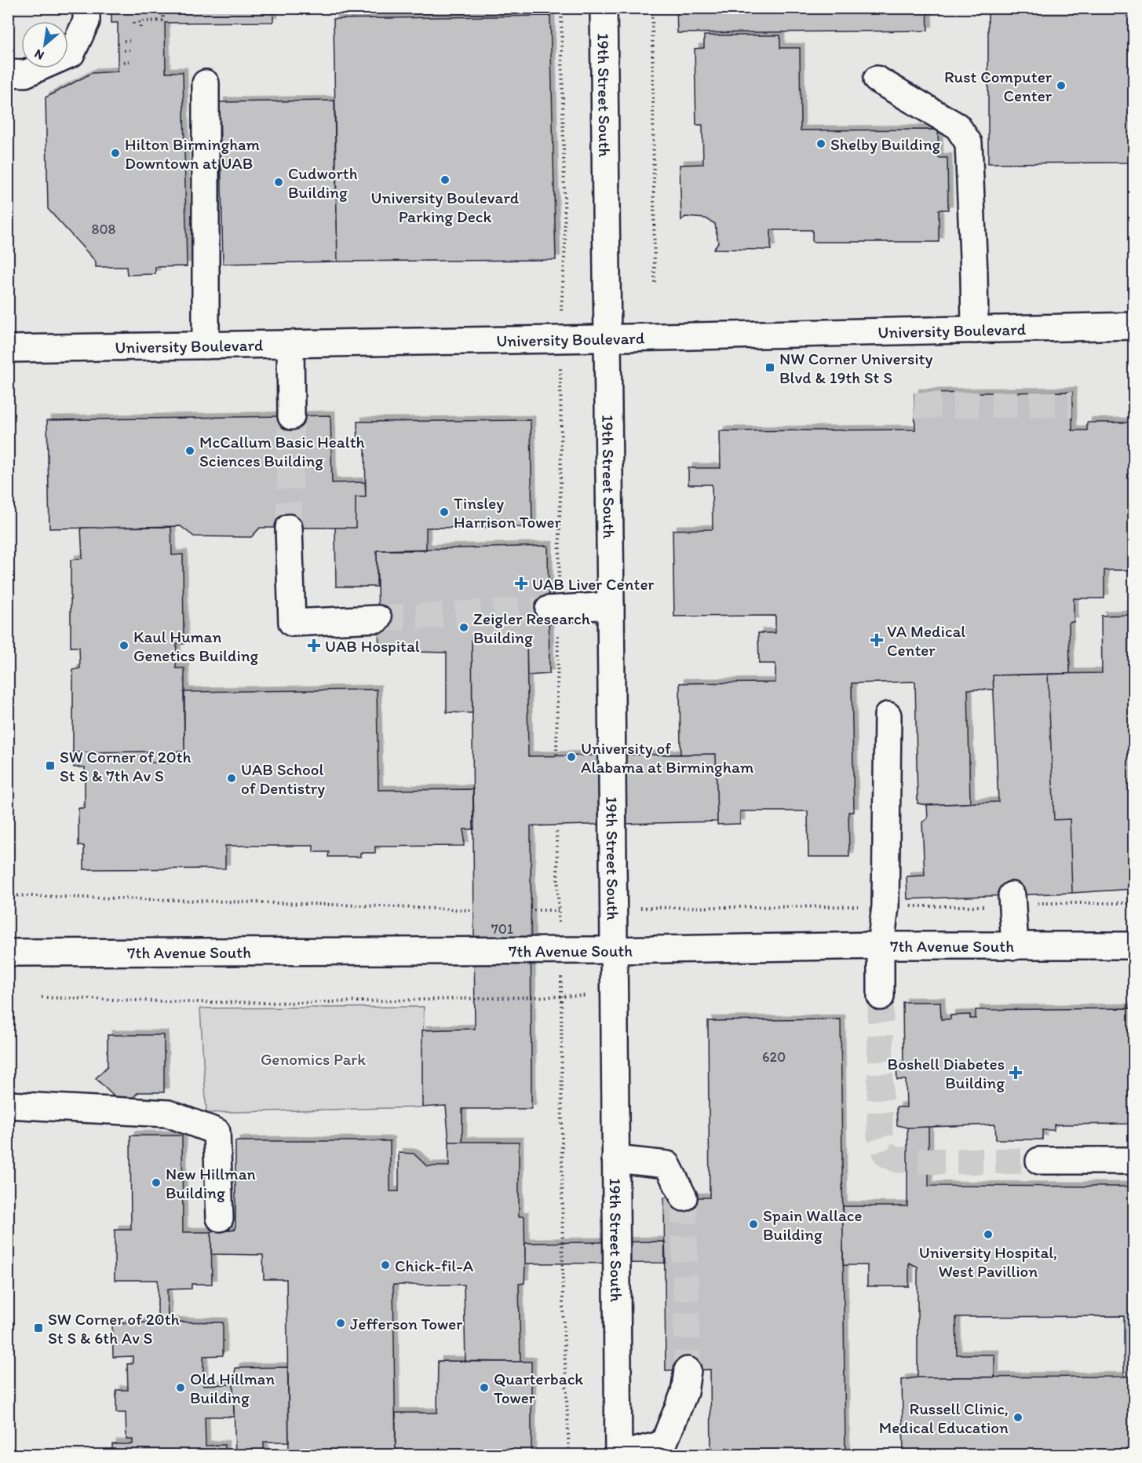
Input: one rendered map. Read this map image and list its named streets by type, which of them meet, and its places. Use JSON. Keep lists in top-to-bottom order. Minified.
{"streets":{"street":["19th Street South","University Boulevard","7th Avenue South"]},"crossings":[["19th Street South","University Boulevard"],["19th Street South","7th Avenue South"]],"parks":["Genomics Park"],"places":{"other":["Rust Computer Center","Shelby Building","Hilton Birmingham Downtown at UAB","University Boulevard Parking Deck","Cudworth Building","McCallum Basic Health Sciences Building","Tinsley Harrison Tower","Zeigler Research Building","Kaul Human Genetics Building","University of Alabama at Birmingham","UAB School of Dentistry","New Hillman Building","Spain Wallace Building","University Hospital, West Pavillion","Chick-fil-A","Jefferson Tower","Old Hillman Building","Quarterback Tower","Russell Clinic, Medical Education"],"transit":["NW Corner University Blvd & 19th St S","SW Corner of 20th St S & 7th Av S","SW Corner of 20th St S & 6th Av S"],"health":["UAB Liver Center","VA Medical Center","UAB Hospital","Boshell Diabetes Building"]},"house_numbers":["808","701","620"],"north":"bottom left"}
